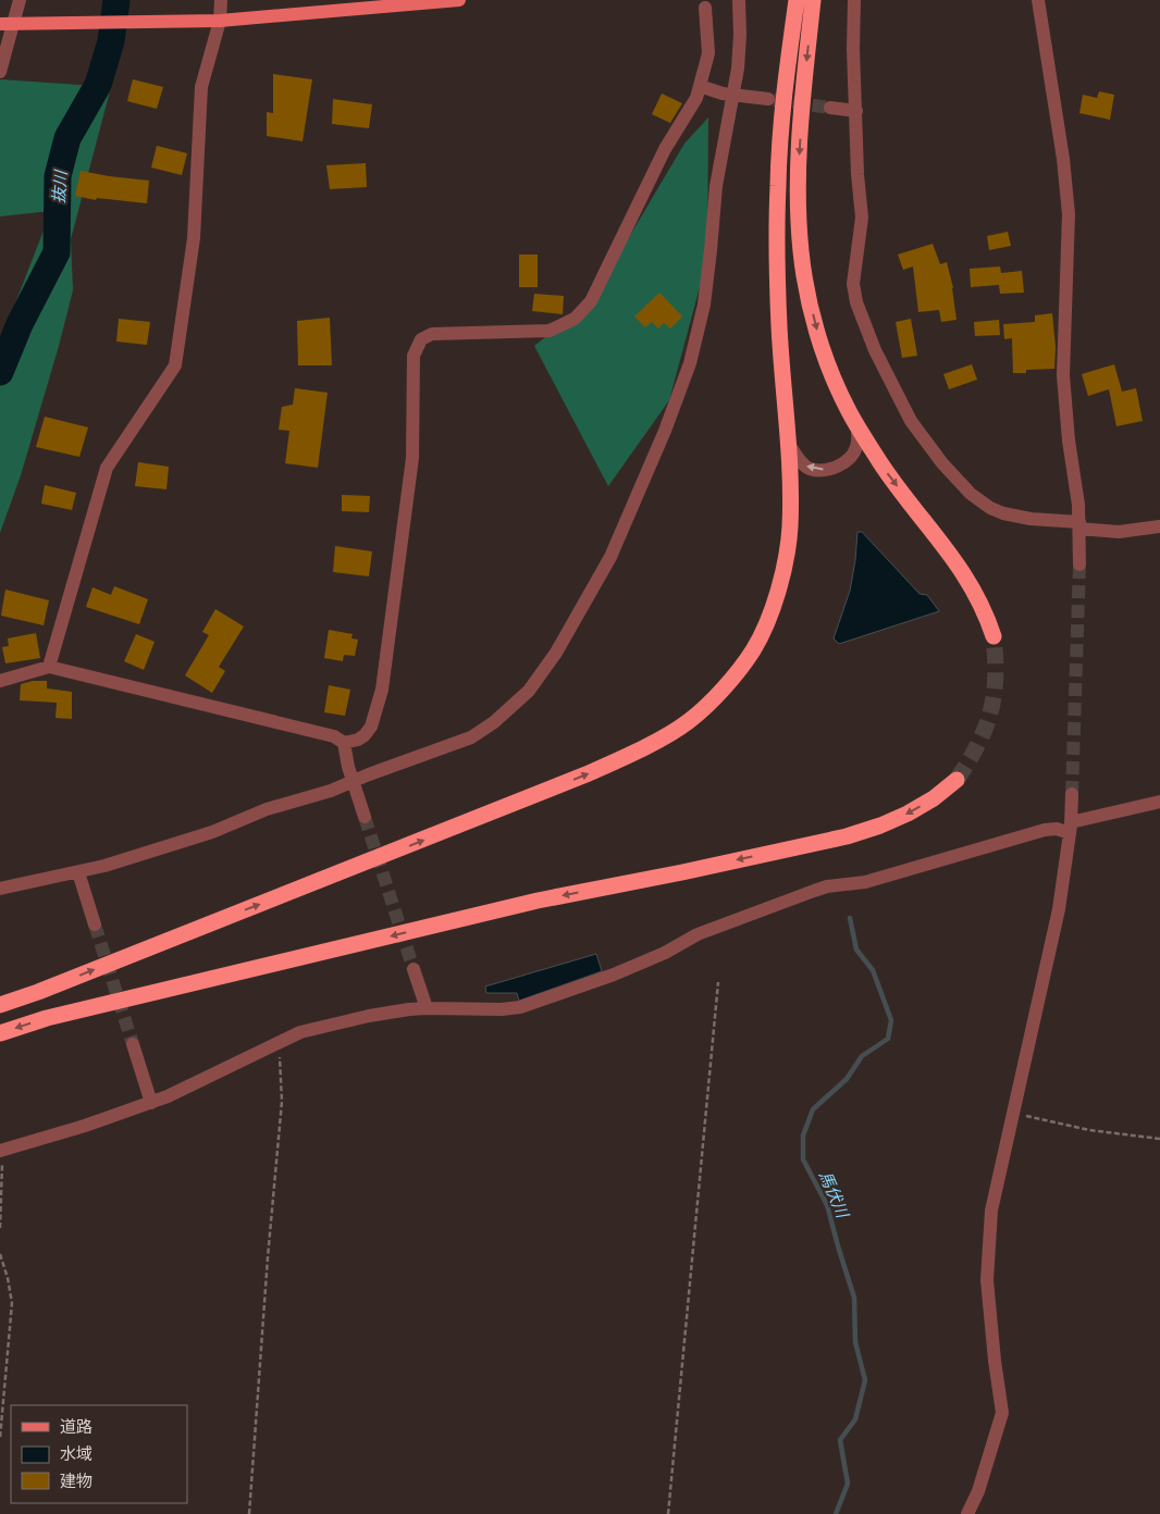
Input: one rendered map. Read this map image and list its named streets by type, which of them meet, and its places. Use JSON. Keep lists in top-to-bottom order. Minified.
{"water":["抜川","馬伏川"],"legend":["道路","水域","建物"]}
